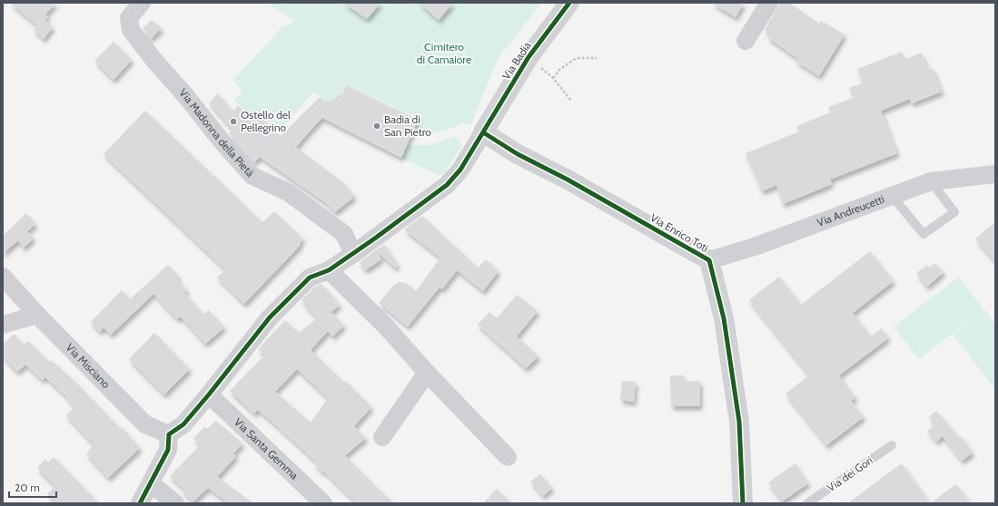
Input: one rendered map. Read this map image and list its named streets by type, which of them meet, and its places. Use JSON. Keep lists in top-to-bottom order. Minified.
{"streets":{"street":["Via Badia","Via Madonna della Pietà","Via Andreucetti","Via Enrico Toti","Via Misciano","Via Santa Gemma"],"lane":["Via dei Gori"]},"crossings":[["Via Badia","Via Enrico Toti"],["Via Andreucetti","Via Enrico Toti"]],"parks":["Cimitero di Camaiore"],"places":["Ostello del Pellegrino","Badia di San Pietro"],"scale_bar":"20 m"}
